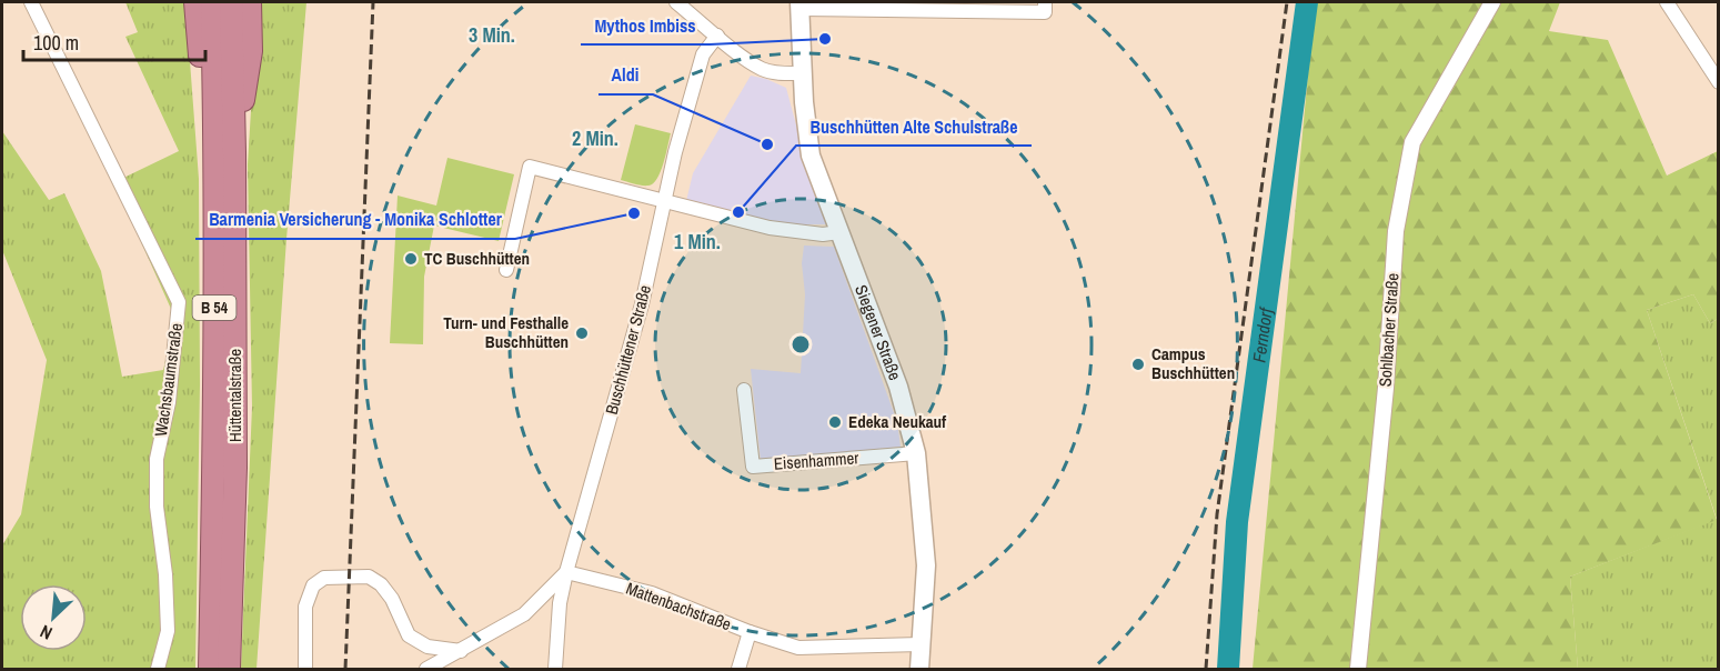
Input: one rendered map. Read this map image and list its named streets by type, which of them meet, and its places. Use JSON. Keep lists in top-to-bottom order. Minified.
{"streets":{"highway":["B 54","Hüttentalstraße"],"main road":["Siegener Straße"],"street":["Sohlbacher Straße","Buschhüttener Straße","Wachsbaumstraße","Eisenhammer","Mattenbachstraße"]},"crossings":[["Siegener Straße","Eisenhammer"],["Siegener Straße","Mattenbachstraße"],["Buschhüttener Straße","Mattenbachstraße"]],"water":["Ferndorf"],"places":["Mythos Imbiss","Aldi","Buschhütten Alte Schulstraße","Barmenia Versicherung - Monika Schlotter","TC Buschhütten","Turn- und Festhalle Buschhütten","Campus Buschhütten","Edeka Neukauf"],"scale_bar":"100 m","north":"bottom left","rings":["3 Min.","2 Min.","1 Min."]}
